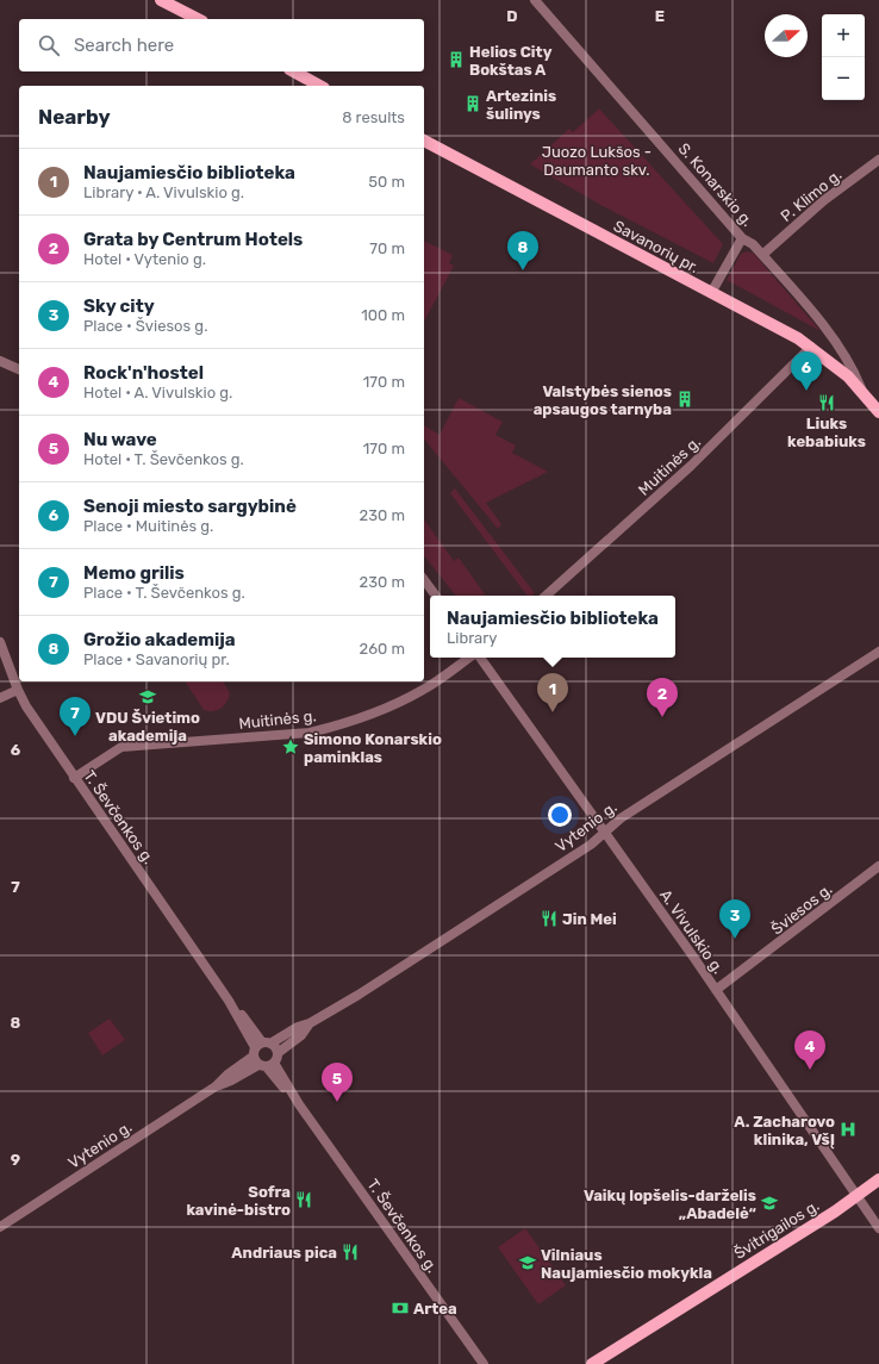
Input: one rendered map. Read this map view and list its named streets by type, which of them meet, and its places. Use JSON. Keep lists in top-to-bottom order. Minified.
{"streets":{"main road":["Savanorių pr.","Švitrigailos g."],"street":["S. Konarskio g.","P. Klimo g.","Muitinės g.","T. Ševčenkos g.","Vytenio g.","Šviesos g.","A. Vivulskio g."]},"crossings":[["S. Konarskio g.","P. Klimo g."],["S. Konarskio g.","Savanorių pr."],["Savanorių pr.","Muitinės g."],["Muitinės g.","T. Ševčenkos g."],["T. Ševčenkos g.","Vytenio g."],["Vytenio g.","A. Vivulskio g."],["Šviesos g.","A. Vivulskio g."],["A. Vivulskio g.","Švitrigailos g."]],"parks":["Juozo Lukšos - Daumanto skv."],"places":{"building":["Helios City Bokštas A","Artezinis šulinys","Valstybės sienos apsaugos tarnyba"],"restaurant":["Liuks kebabiuks","Jin Mei","Sofra kavinė-bistro","Andriaus pica"],"school or university":["VDU Švietimo akademija","Vaikų lopšelis-darželis „Abadelė“","Vilniaus Naujamiesčio mokykla"],"place":["Simono Konarskio paminklas"],"hospital":["A. Zacharovo klinika, VšĮ"],"bank":["Artea"]},"north":"right","page":{"map_buttons":["+","−"],"search":"Search here","heading":["Nearby","8 results"],"list":[{"mark":"1","name":"Naujamiesčio biblioteka","note":"Library · A. Vivulskio g.","value":"50 m"},{"mark":"2","name":"Grata by Centrum Hotels","note":"Hotel · Vytenio g.","value":"70 m"},{"mark":"3","name":"Sky city","note":"Place · Šviesos g.","value":"100 m"},{"mark":"4","name":"Rock'n'hostel","note":"Hotel · A. Vivulskio g.","value":"170 m"},{"mark":"5","name":"Nu wave","note":"Hotel · T. Ševčenkos g.","value":"170 m"},{"mark":"6","name":"Senoji miesto sargybinė","note":"Place · Muitinės g.","value":"230 m"},{"mark":"7","name":"Memo grilis","note":"Place · T. Ševčenkos g.","value":"230 m"},{"mark":"8","name":"Grožio akademija","note":"Place · Savanorių pr.","value":"260 m"}],"pins":["8","6","1","2","7","3","4","5"],"popup":["Naujamiesčio biblioteka","Library"]},"grid":{"columns":["D","E"],"rows":["6","7","8","9"]}}
